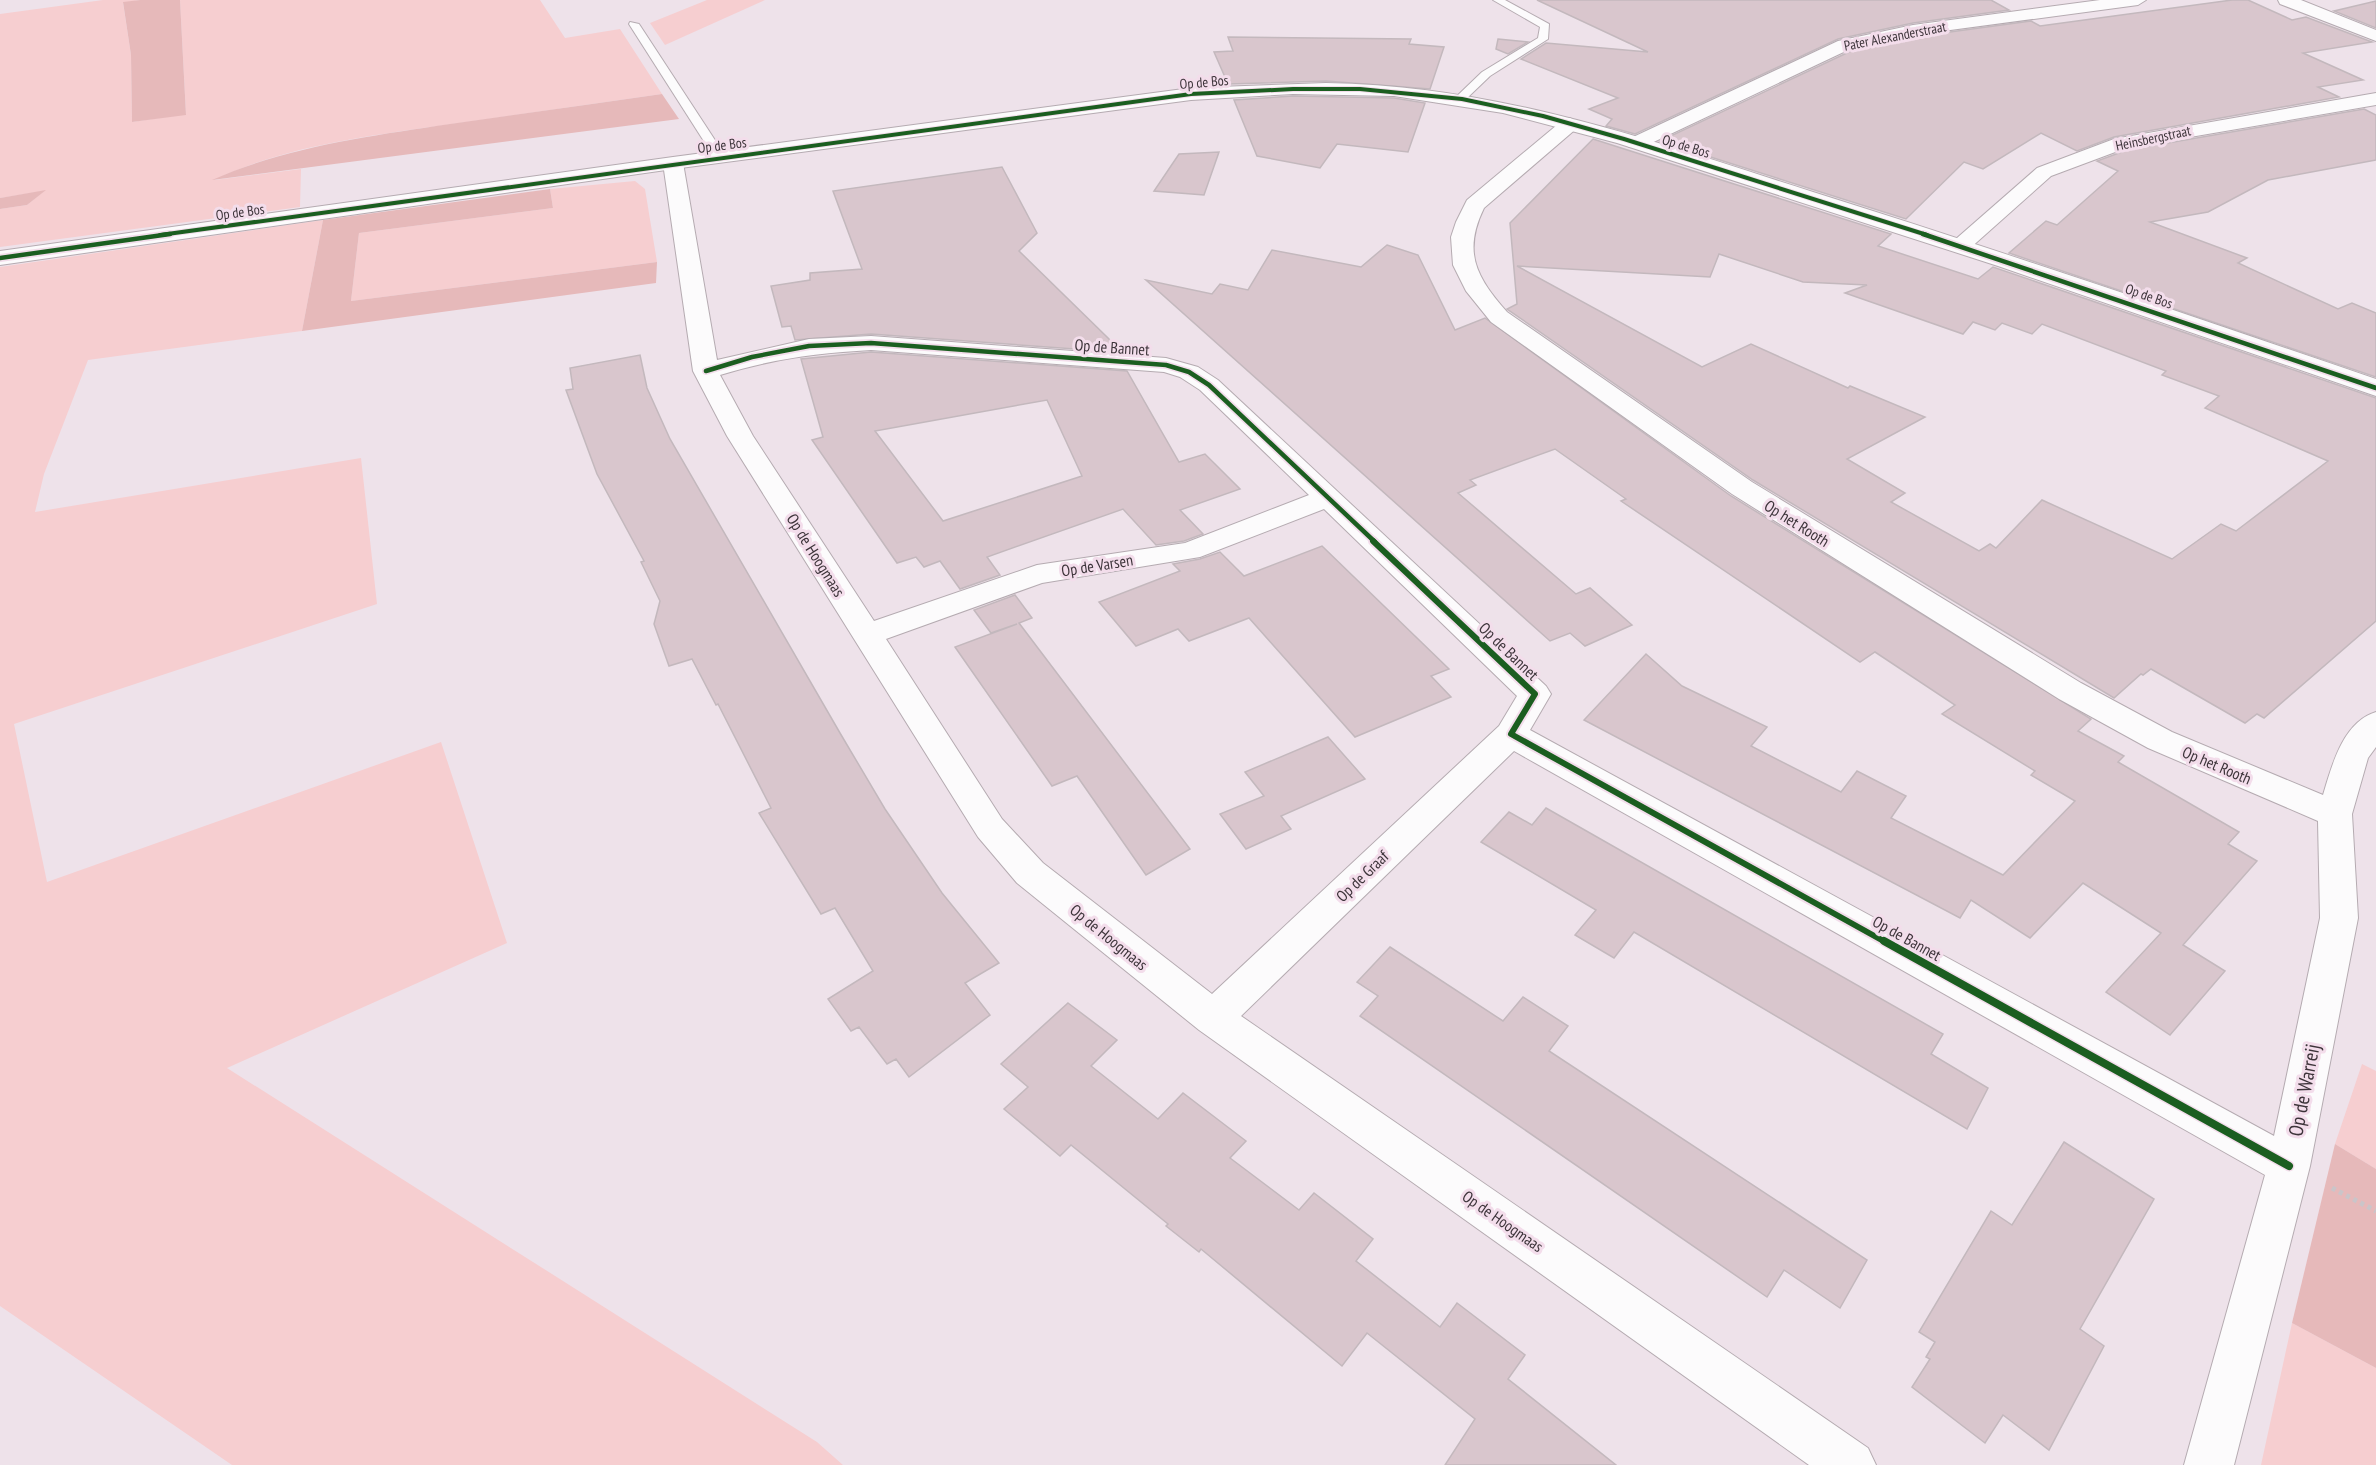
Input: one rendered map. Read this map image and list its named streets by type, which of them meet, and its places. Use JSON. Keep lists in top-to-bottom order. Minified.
{"streets":{"street":["Pater Alexanderstraat","Op de Bos","Heinsbergstraat","Op de Bannet","Op het Rooth","Op de Hoogmaas","Op de Varsen","Op de Graaf","Op de Warreij"]},"crossings":[["Pater Alexanderstraat","Op de Bos"],["Op de Bos","Heinsbergstraat"],["Op de Bos","Op het Rooth"],["Op de Bos","Op de Hoogmaas"],["Op de Bannet","Op de Hoogmaas"],["Op de Bannet","Op de Varsen"],["Op de Bannet","Op de Graaf"],["Op de Bannet","Op de Warreij"],["Op het Rooth","Op de Warreij"],["Op de Hoogmaas","Op de Varsen"],["Op de Hoogmaas","Op de Graaf"]]}
